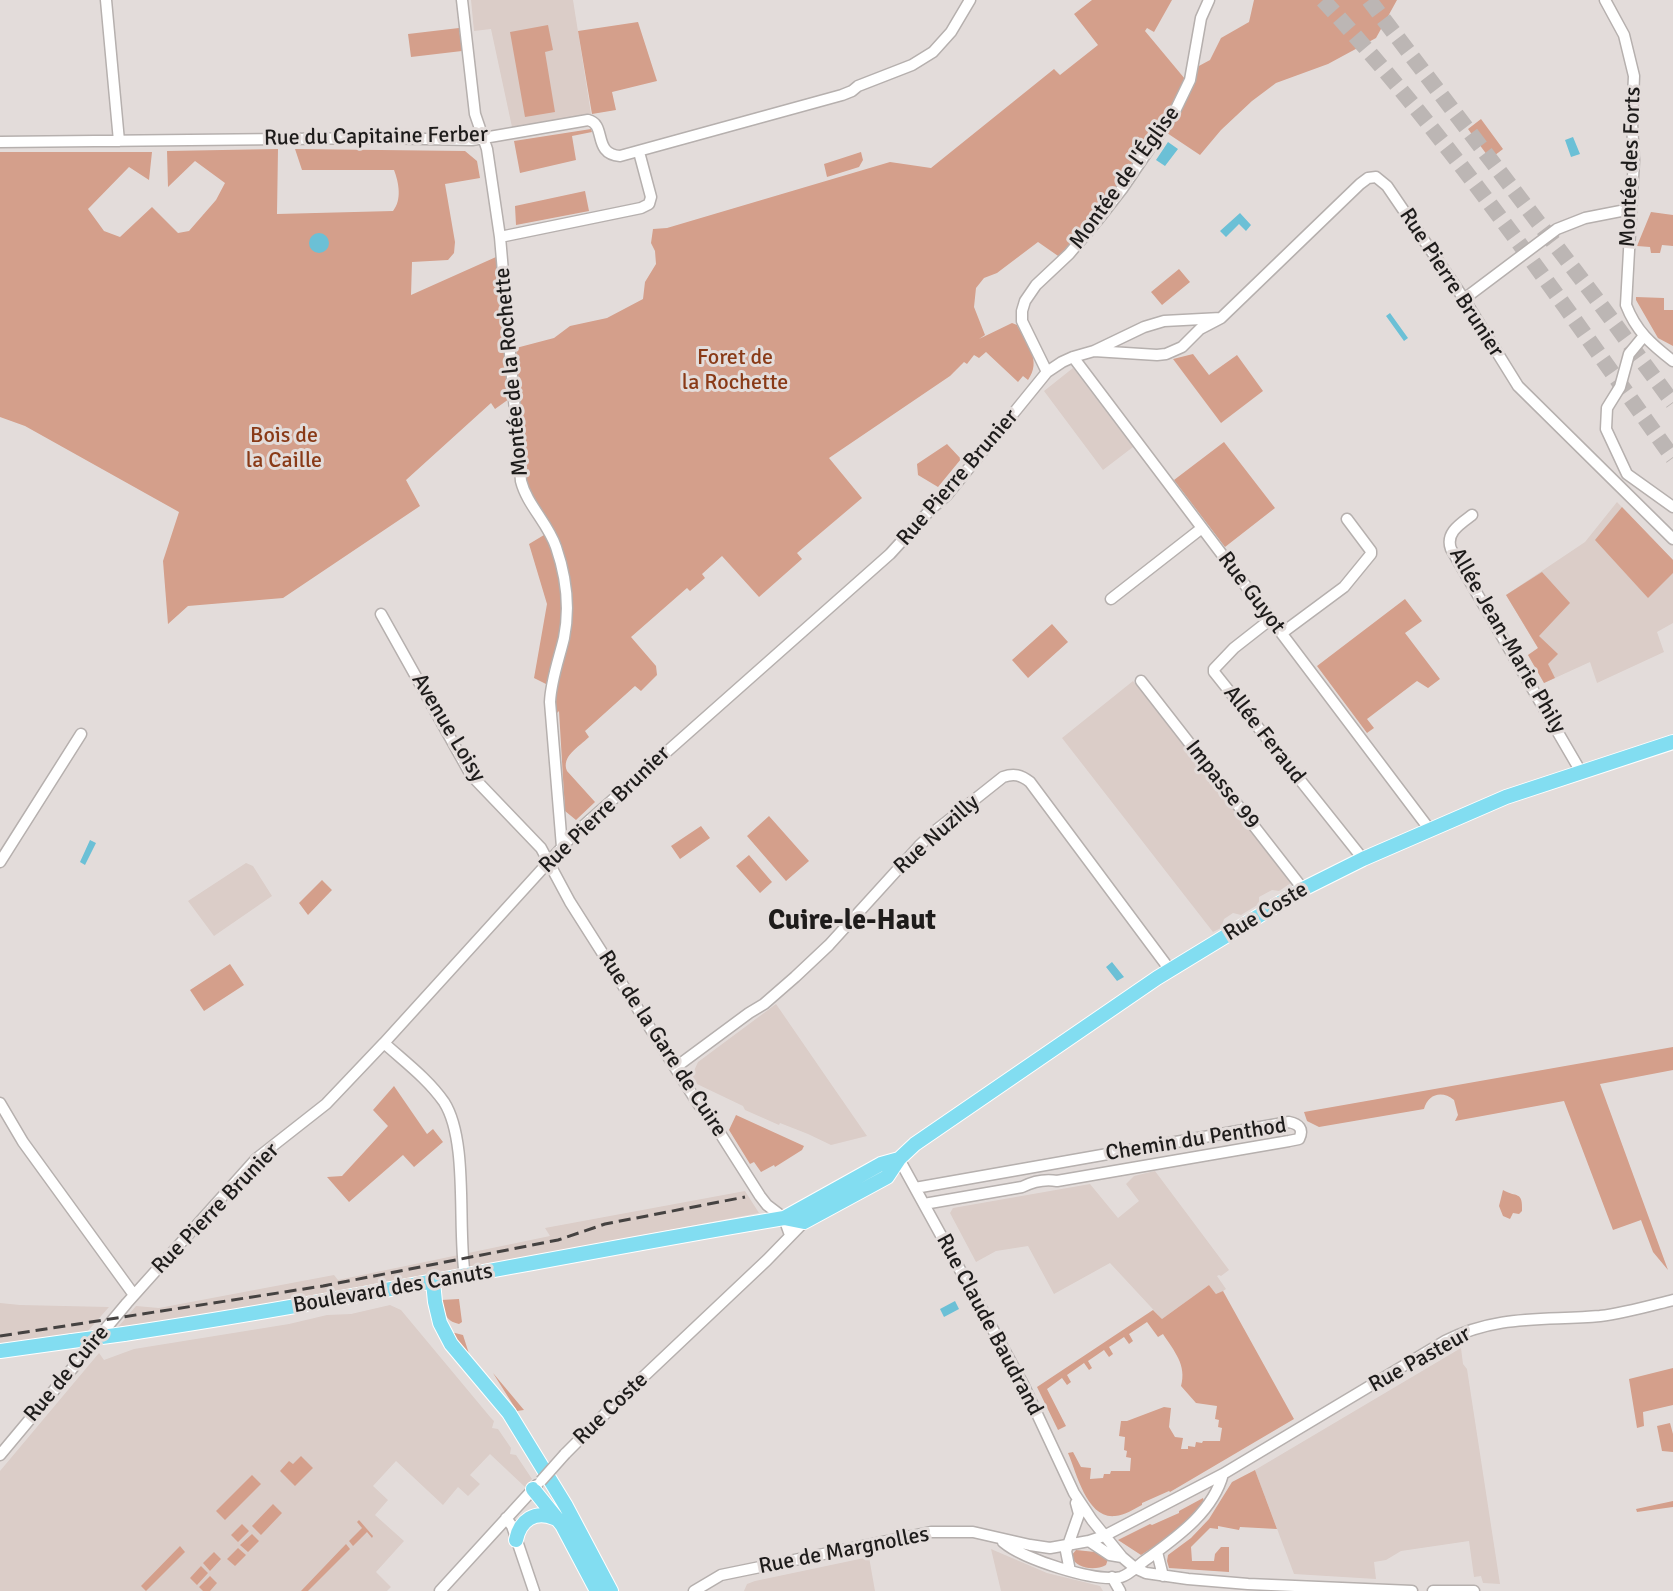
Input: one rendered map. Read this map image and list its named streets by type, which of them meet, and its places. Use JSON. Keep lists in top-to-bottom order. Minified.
{"streets":{"main road":["Rue Coste","Boulevard des Canuts"],"street":["Rue du Capitaine Ferber","Montée des Forts","Montée de l'Église","Rue Pierre Brunier","Montée de la Rochette","Rue Guyot","Allée Jean-Marie Phily","Avenue Loisy","Allée Feraud","Impasse 99","Rue Nuzilly","Rue de la Gare de Cuire","Chemin du Penthod","Rue Claude Baudrand","Rue Pasteur","Rue de Cuire","Rue de Margnolles"]},"crossings":[["Rue du Capitaine Ferber","Montée de la Rochette"],["Montée de l'Église","Rue Pierre Brunier"],["Rue Pierre Brunier","Montée de la Rochette"],["Rue Pierre Brunier","Rue Guyot"],["Rue Pierre Brunier","Avenue Loisy"],["Rue Pierre Brunier","Rue de la Gare de Cuire"],["Rue Pierre Brunier","Rue de Cuire"],["Rue Guyot","Allée Feraud"],["Rue Guyot","Rue Coste"],["Allée Jean-Marie Phily","Rue Coste"],["Avenue Loisy","Rue de la Gare de Cuire"],["Allée Feraud","Rue Coste"],["Impasse 99","Rue Coste"],["Rue Nuzilly","Rue Coste"],["Rue Nuzilly","Rue de la Gare de Cuire"],["Rue Coste","Rue de la Gare de Cuire"],["Rue Coste","Boulevard des Canuts"],["Rue Coste","Rue Claude Baudrand"],["Rue de la Gare de Cuire","Boulevard des Canuts"],["Chemin du Penthod","Rue Claude Baudrand"],["Rue Claude Baudrand","Rue Pasteur"],["Rue Claude Baudrand","Rue de Margnolles"],["Rue Pasteur","Rue de Margnolles"]],"districts":["Cuire-le-Haut"],"parks":["Foret de la Rochette","Bois de la Caille"]}
